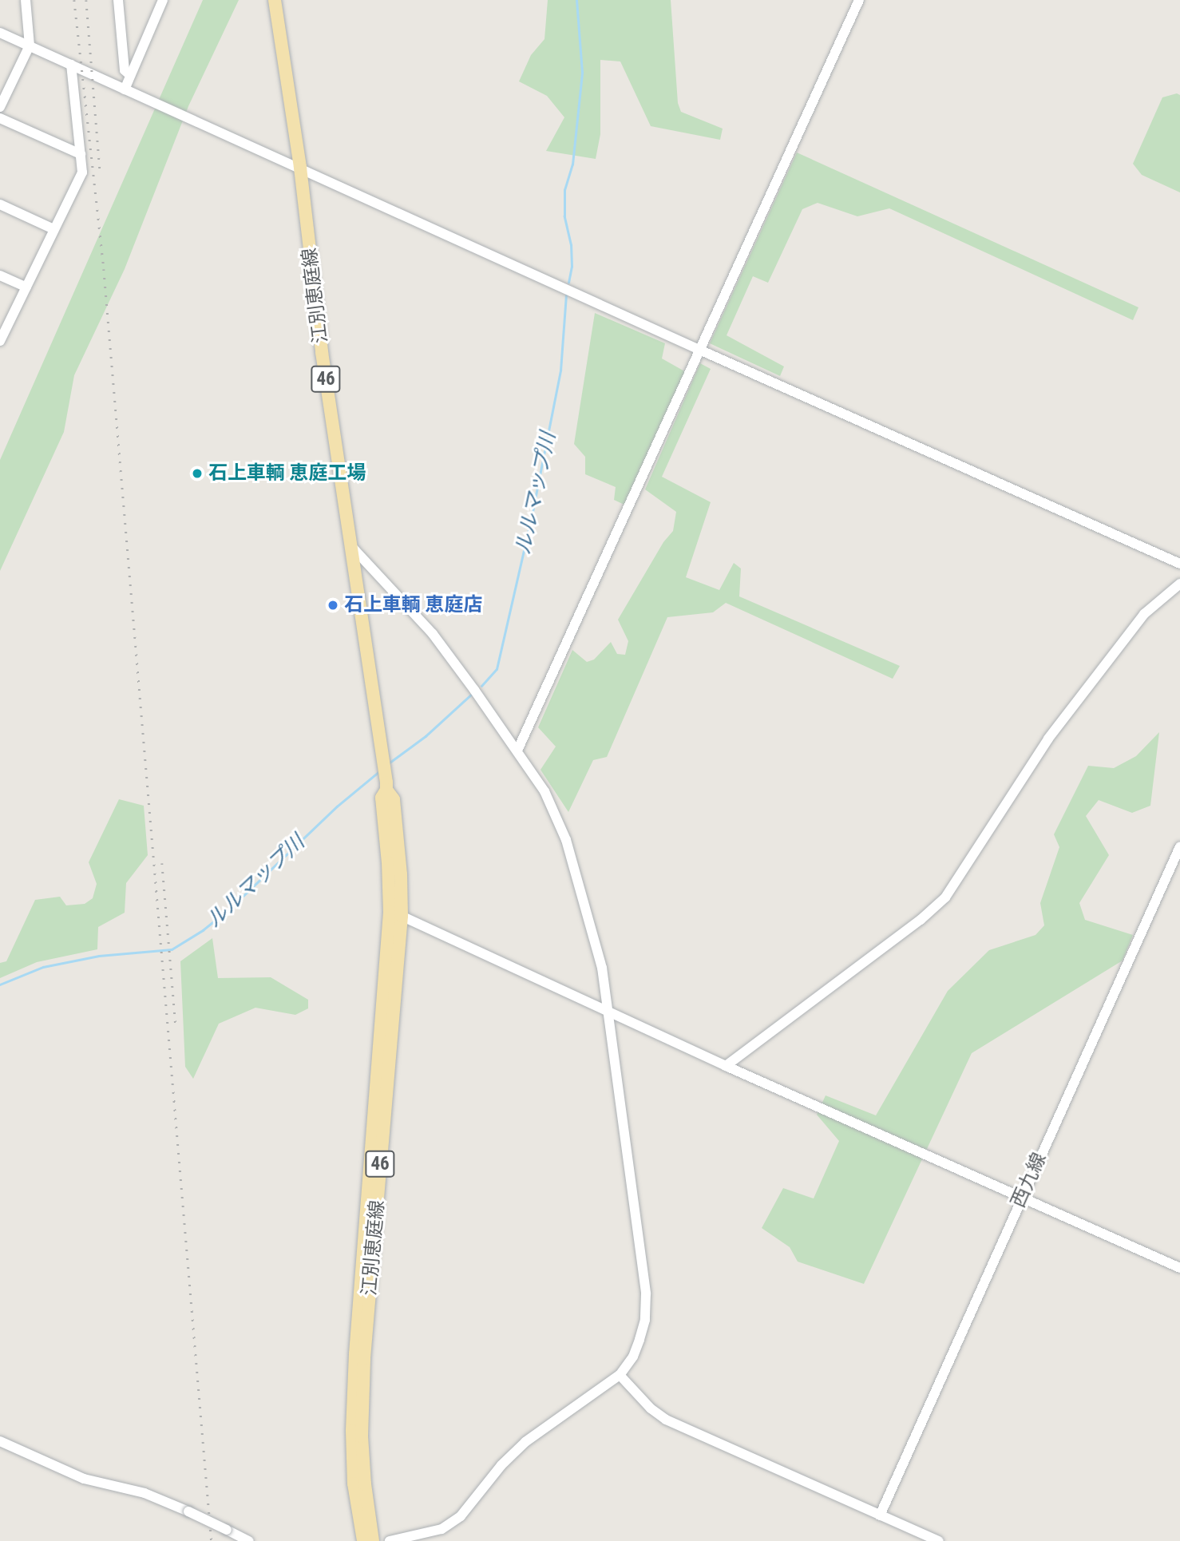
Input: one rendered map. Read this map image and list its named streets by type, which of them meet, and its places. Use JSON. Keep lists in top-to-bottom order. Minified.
{"streets":{"main road":["江別恵庭線","46"],"street":["西九線"]},"water":["ルルマップ川"],"places":["石上車輌 恵庭工場","石上車輌 恵庭店"]}
